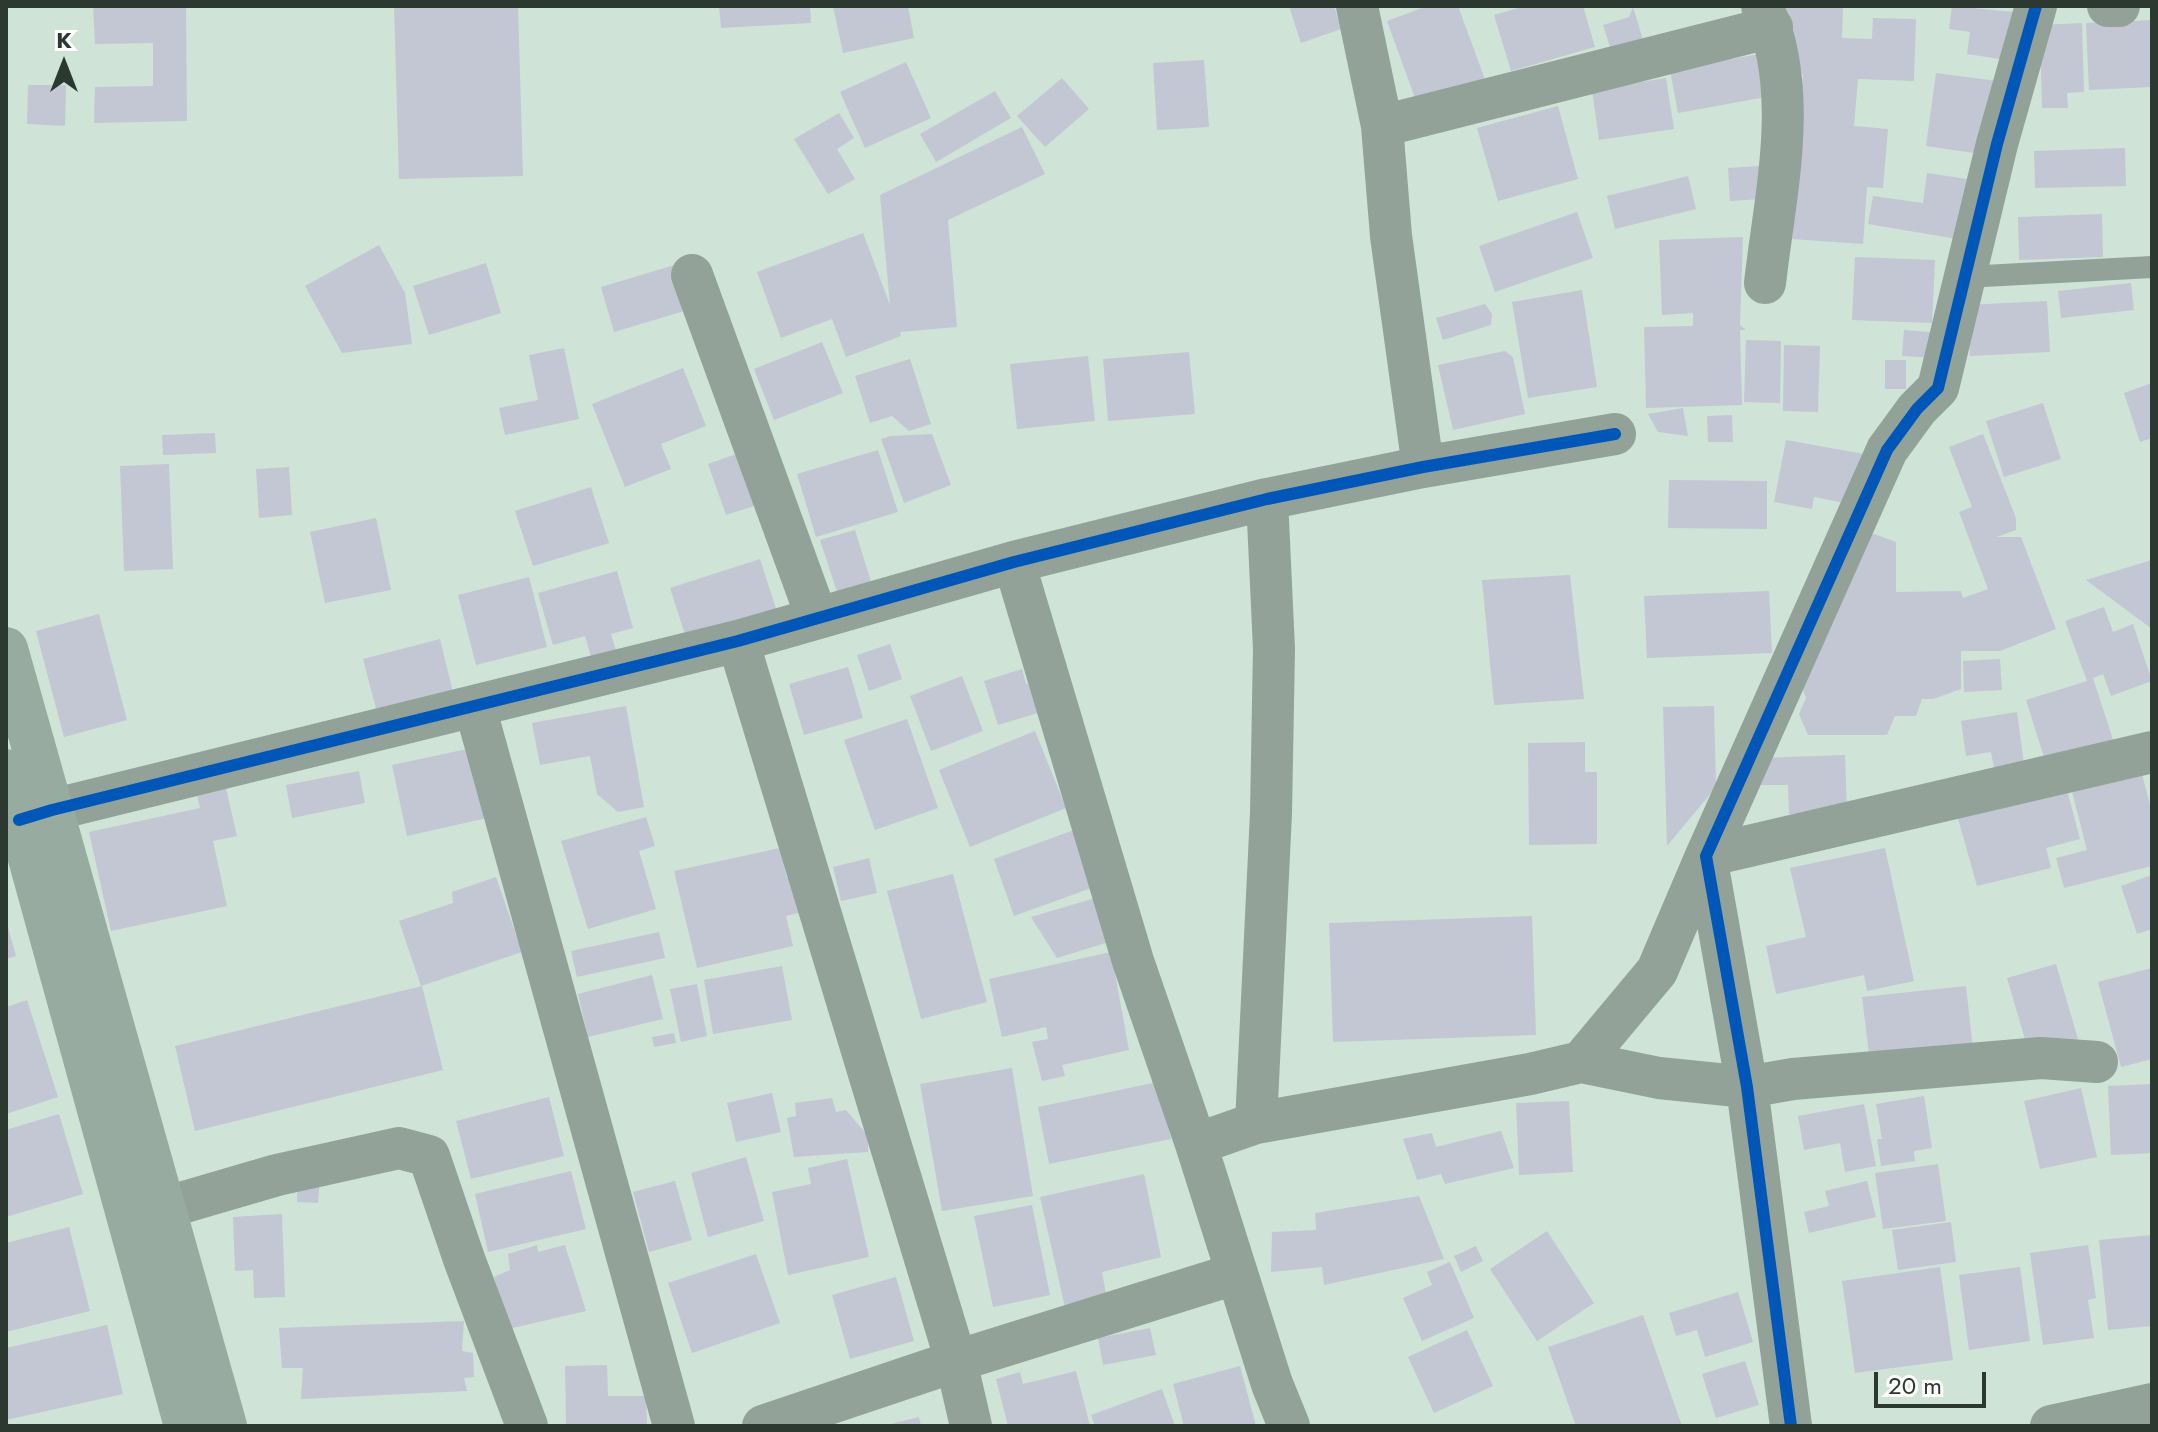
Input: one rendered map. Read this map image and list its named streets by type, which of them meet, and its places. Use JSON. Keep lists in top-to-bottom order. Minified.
{"scale_bar":"20 m","north":"top"}
